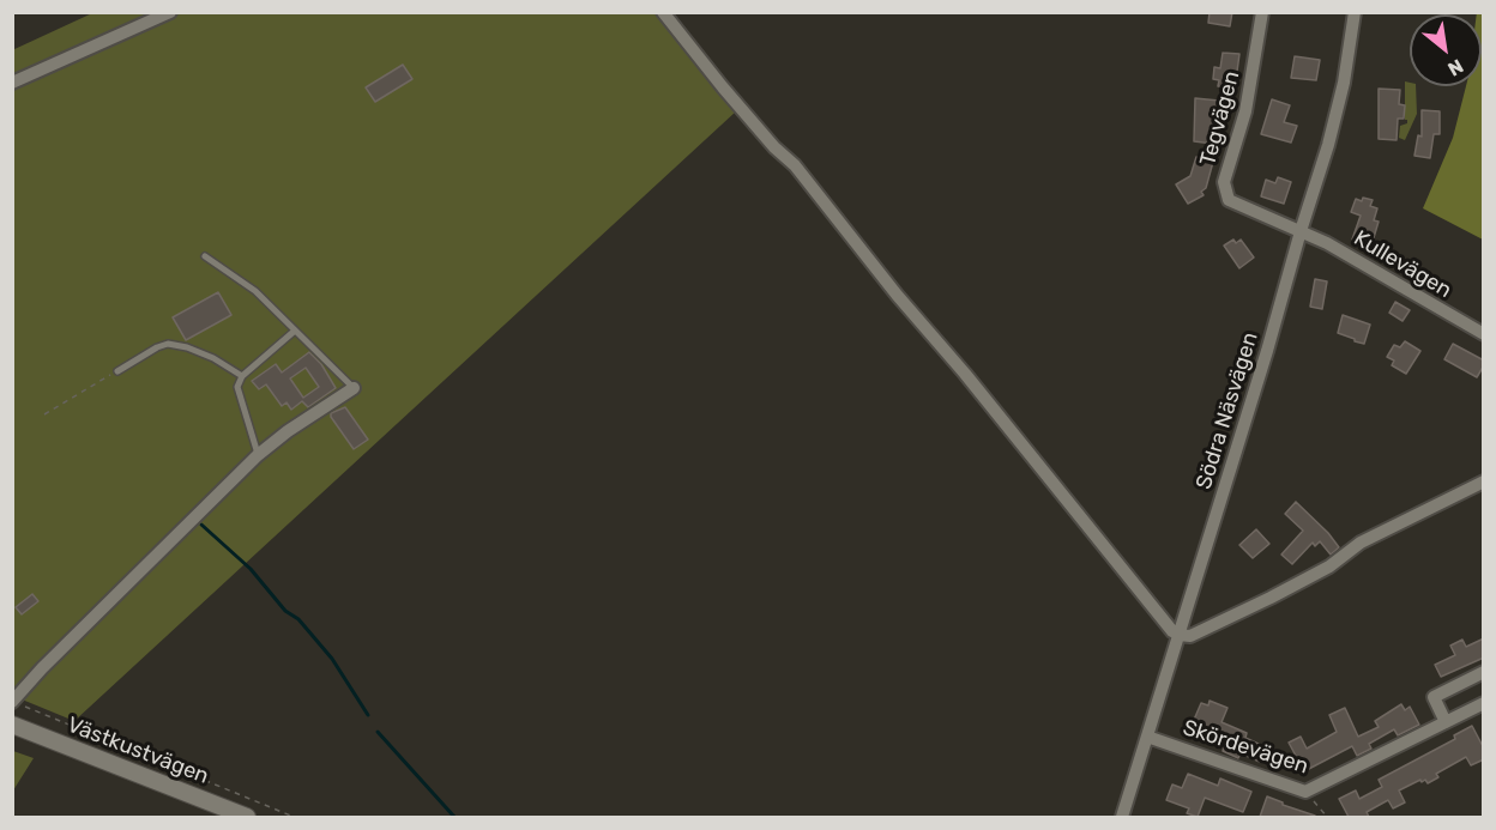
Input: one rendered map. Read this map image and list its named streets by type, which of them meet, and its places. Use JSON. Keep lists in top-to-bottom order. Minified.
{"streets":{"main road":["Västkustvägen"],"street":["Tegvägen","Kullevägen","Södra Näsvägen","Skördevägen"]},"crossings":[["Tegvägen","Kullevägen"],["Tegvägen","Södra Näsvägen"],["Kullevägen","Södra Näsvägen"],["Södra Näsvägen","Skördevägen"]],"north":"bottom right"}
